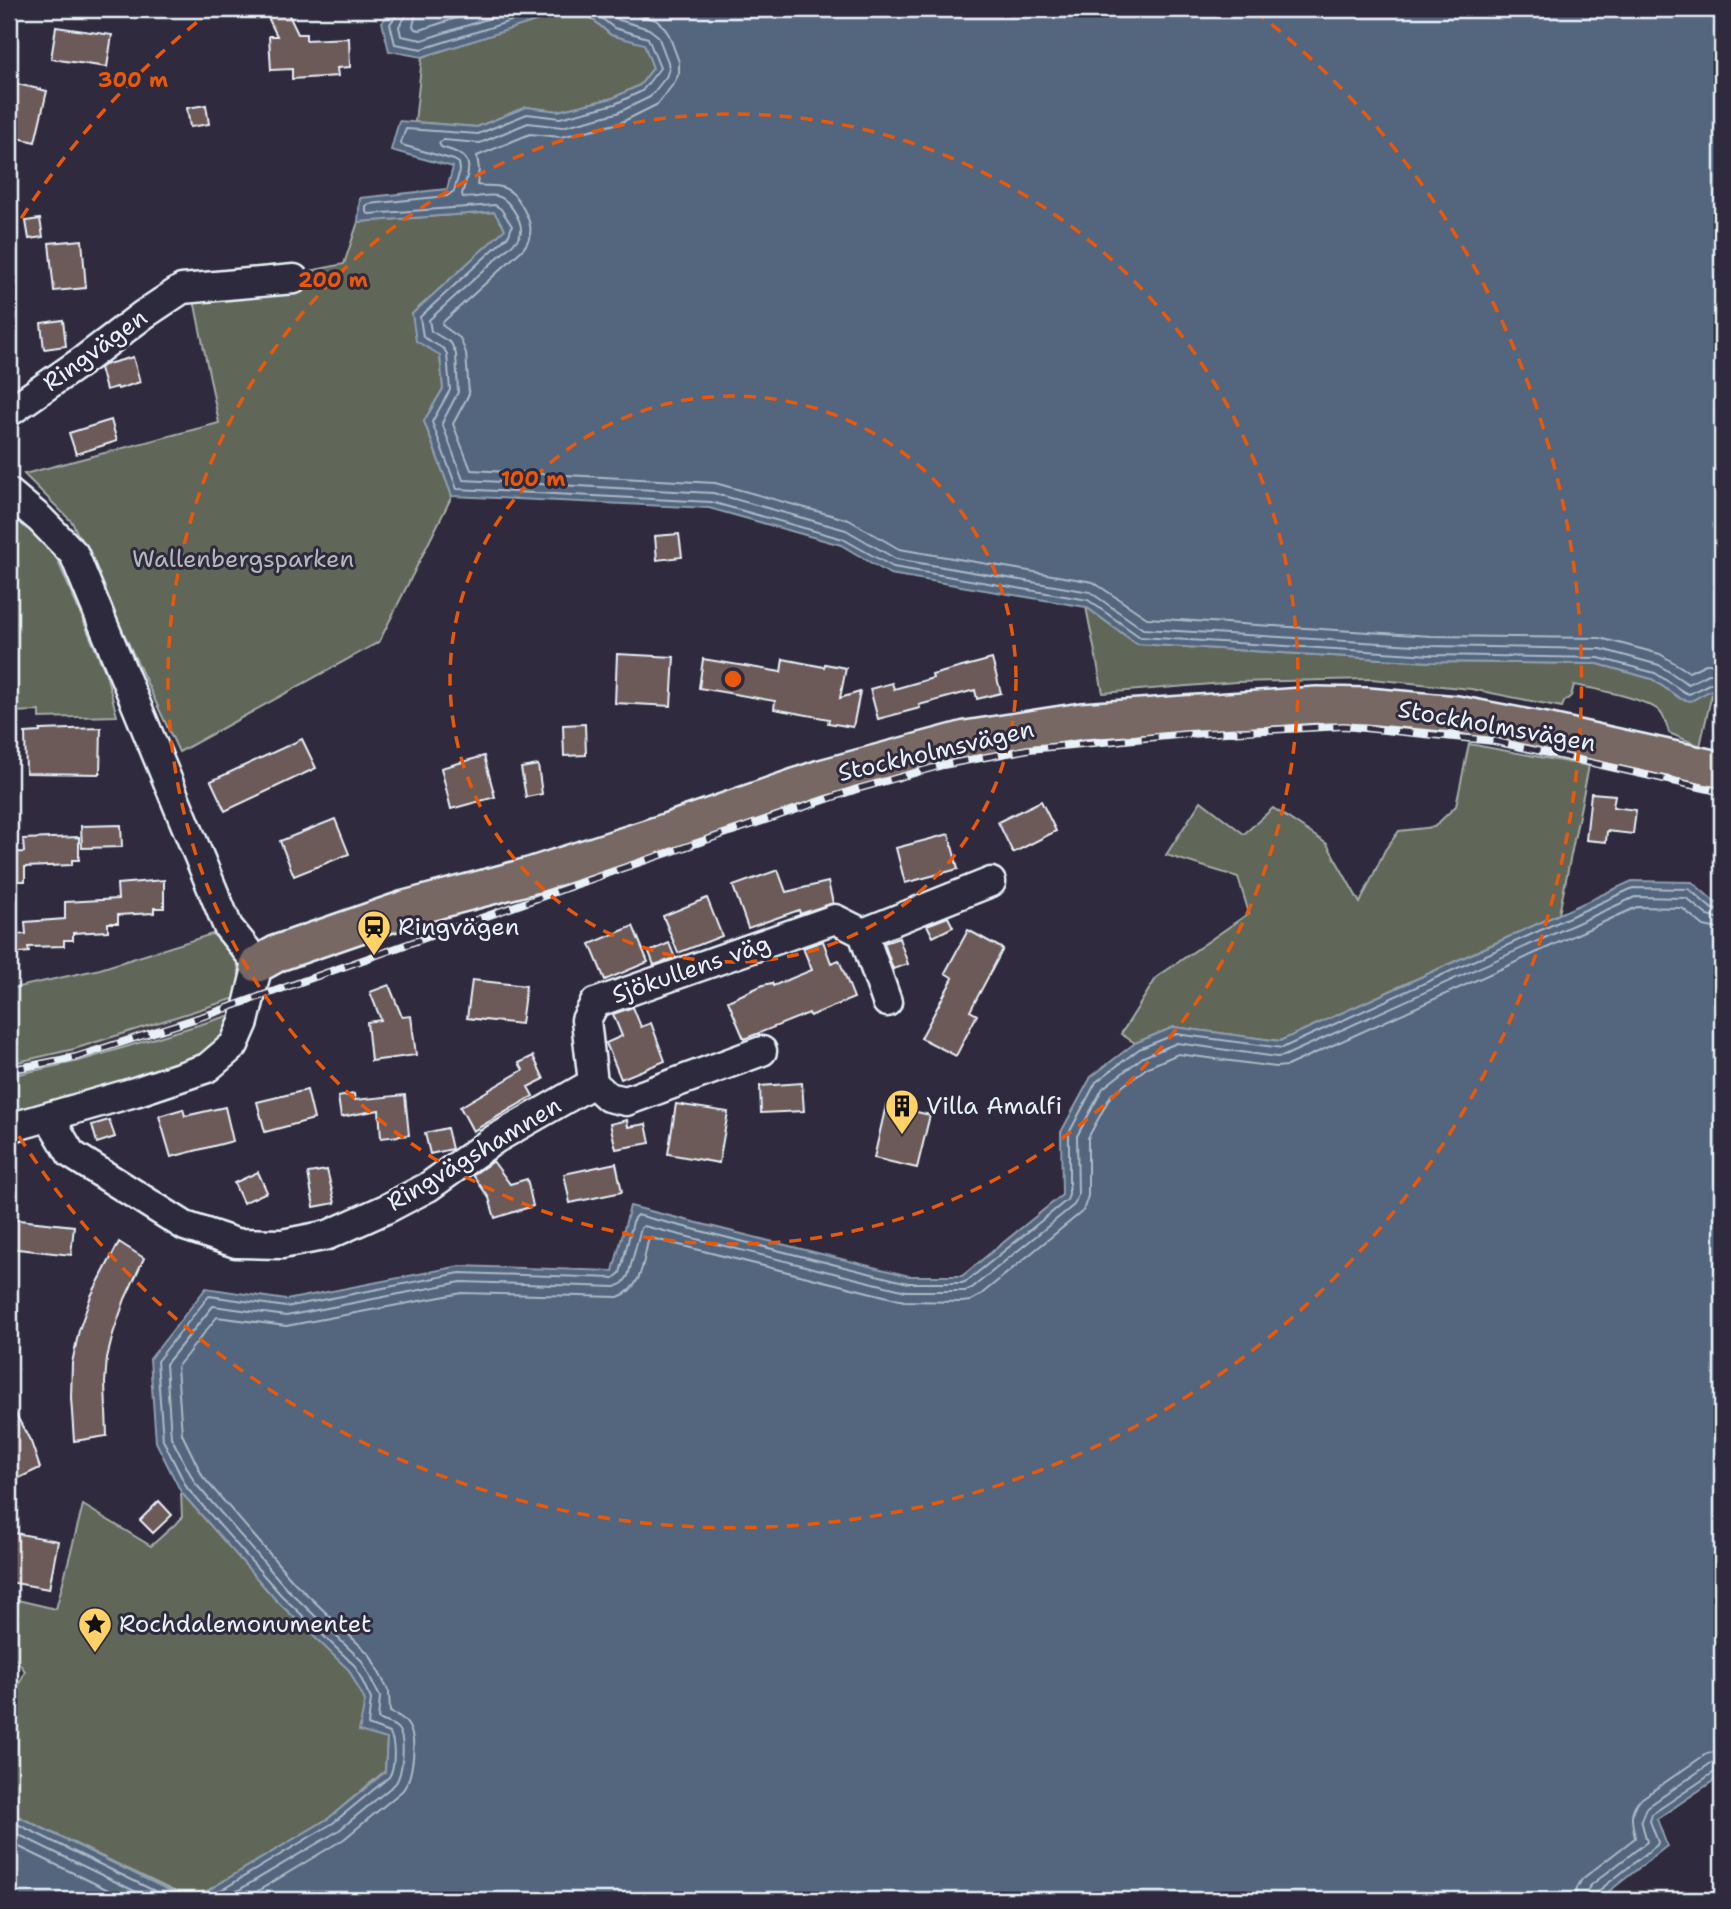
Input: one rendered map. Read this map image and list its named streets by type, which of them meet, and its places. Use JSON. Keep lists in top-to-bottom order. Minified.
{"streets":{"main road":["Stockholmsvägen"],"street":["Ringvägen","Sjökullens väg","Ringvägshamnen"]},"crossings":[["Sjökullens väg","Ringvägshamnen"]],"parks":["Wallenbergsparken"],"places":{"station":["Ringvägen"],"building":["Villa Amalfi"],"place":["Rochdalemonumentet"]},"rings":["300 m","200 m","100 m"]}
